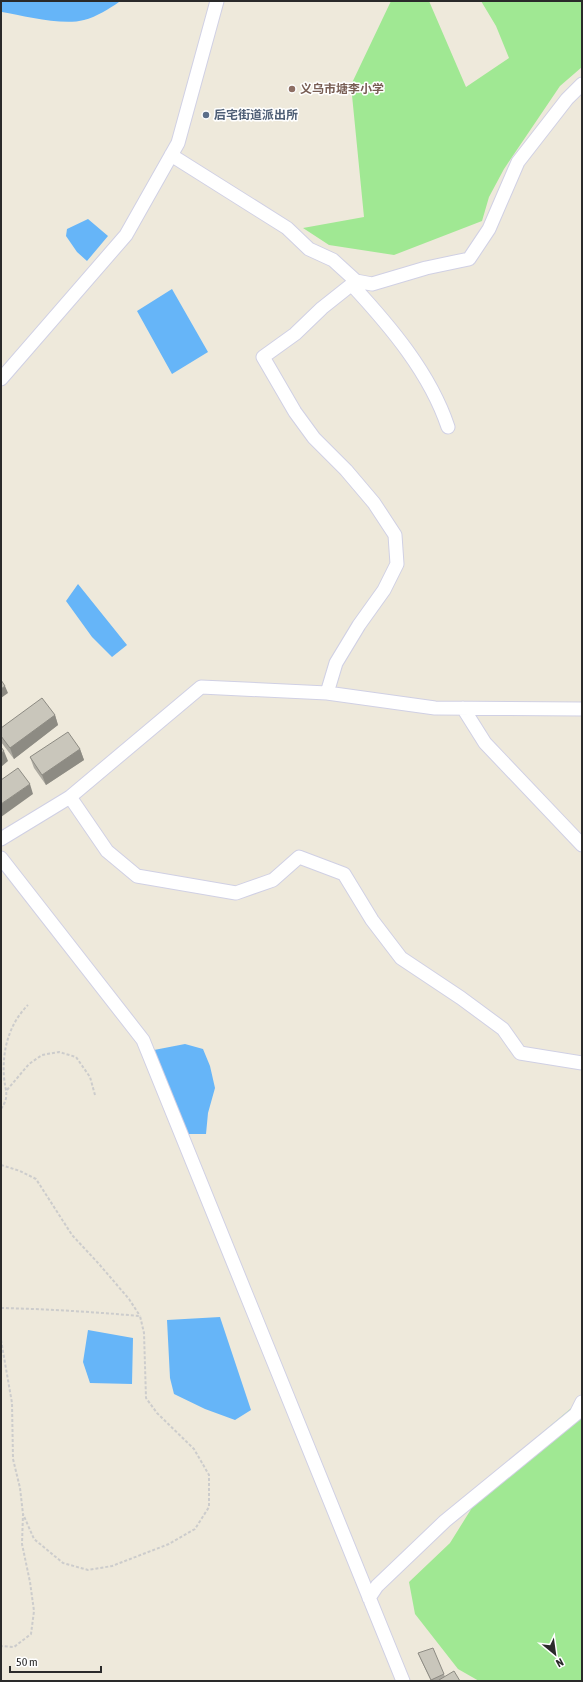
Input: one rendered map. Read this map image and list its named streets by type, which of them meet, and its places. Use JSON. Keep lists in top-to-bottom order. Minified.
{"places":["义乌市塘李小学","后宅街道派出所"],"scale_bar":"50 m","north":"bottom right"}
